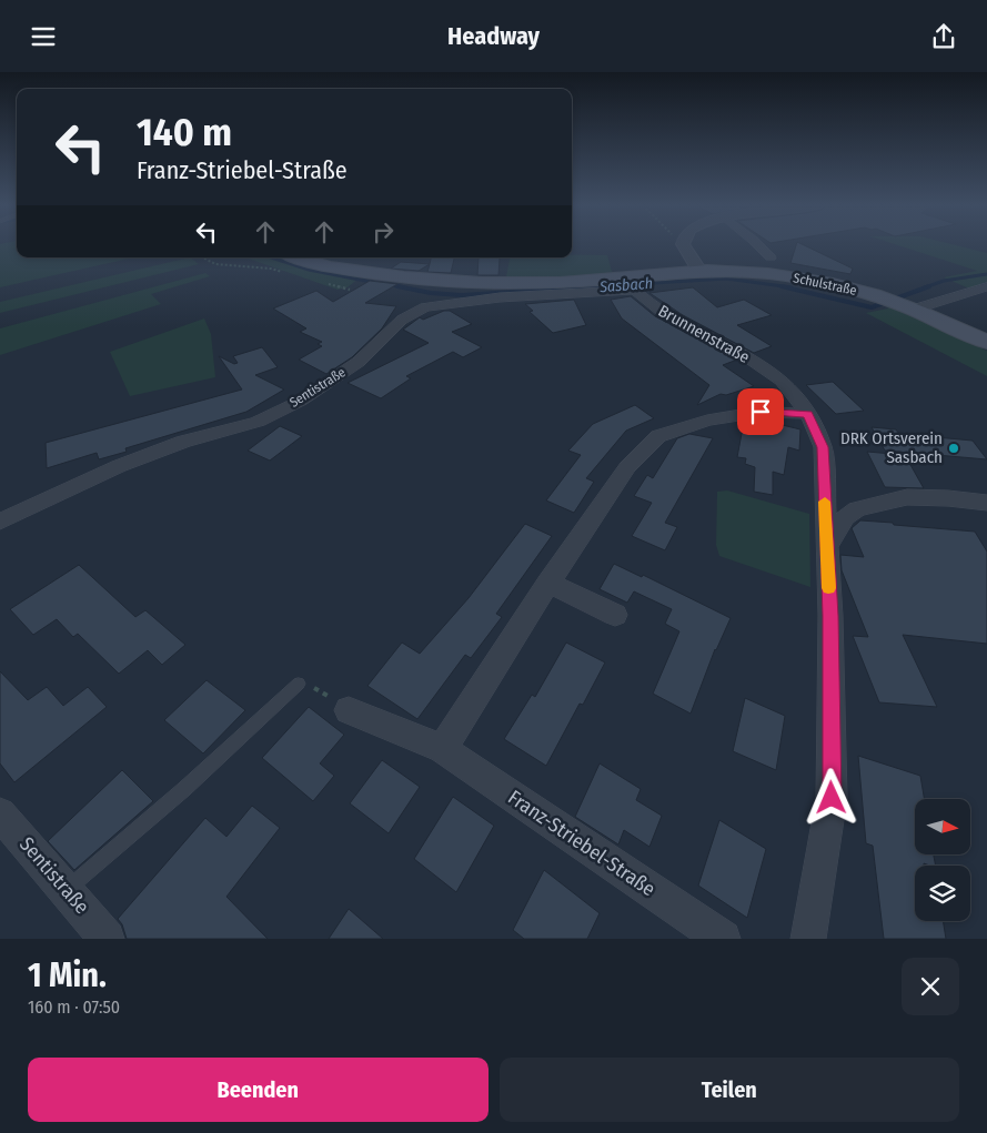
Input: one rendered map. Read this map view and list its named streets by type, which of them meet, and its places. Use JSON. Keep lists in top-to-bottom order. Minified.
{"streets":{"main road":["Schulstraße"],"street":["Brunnenstraße","Sentistraße","Franz-Striebel-Straße"]},"crossings":[["Schulstraße","Brunnenstraße"],["Schulstraße","Sentistraße"],["Brunnenstraße","Sentistraße"]],"water":["Sasbach"],"places":["DRK Ortsverein Sasbach"],"north":"right","page":{"header":"Headway","turn":["140 m","Franz-Striebel-Straße"],"heading":["1 Min.","160 m · 07:50"],"buttons":["Beenden","Teilen"]}}
